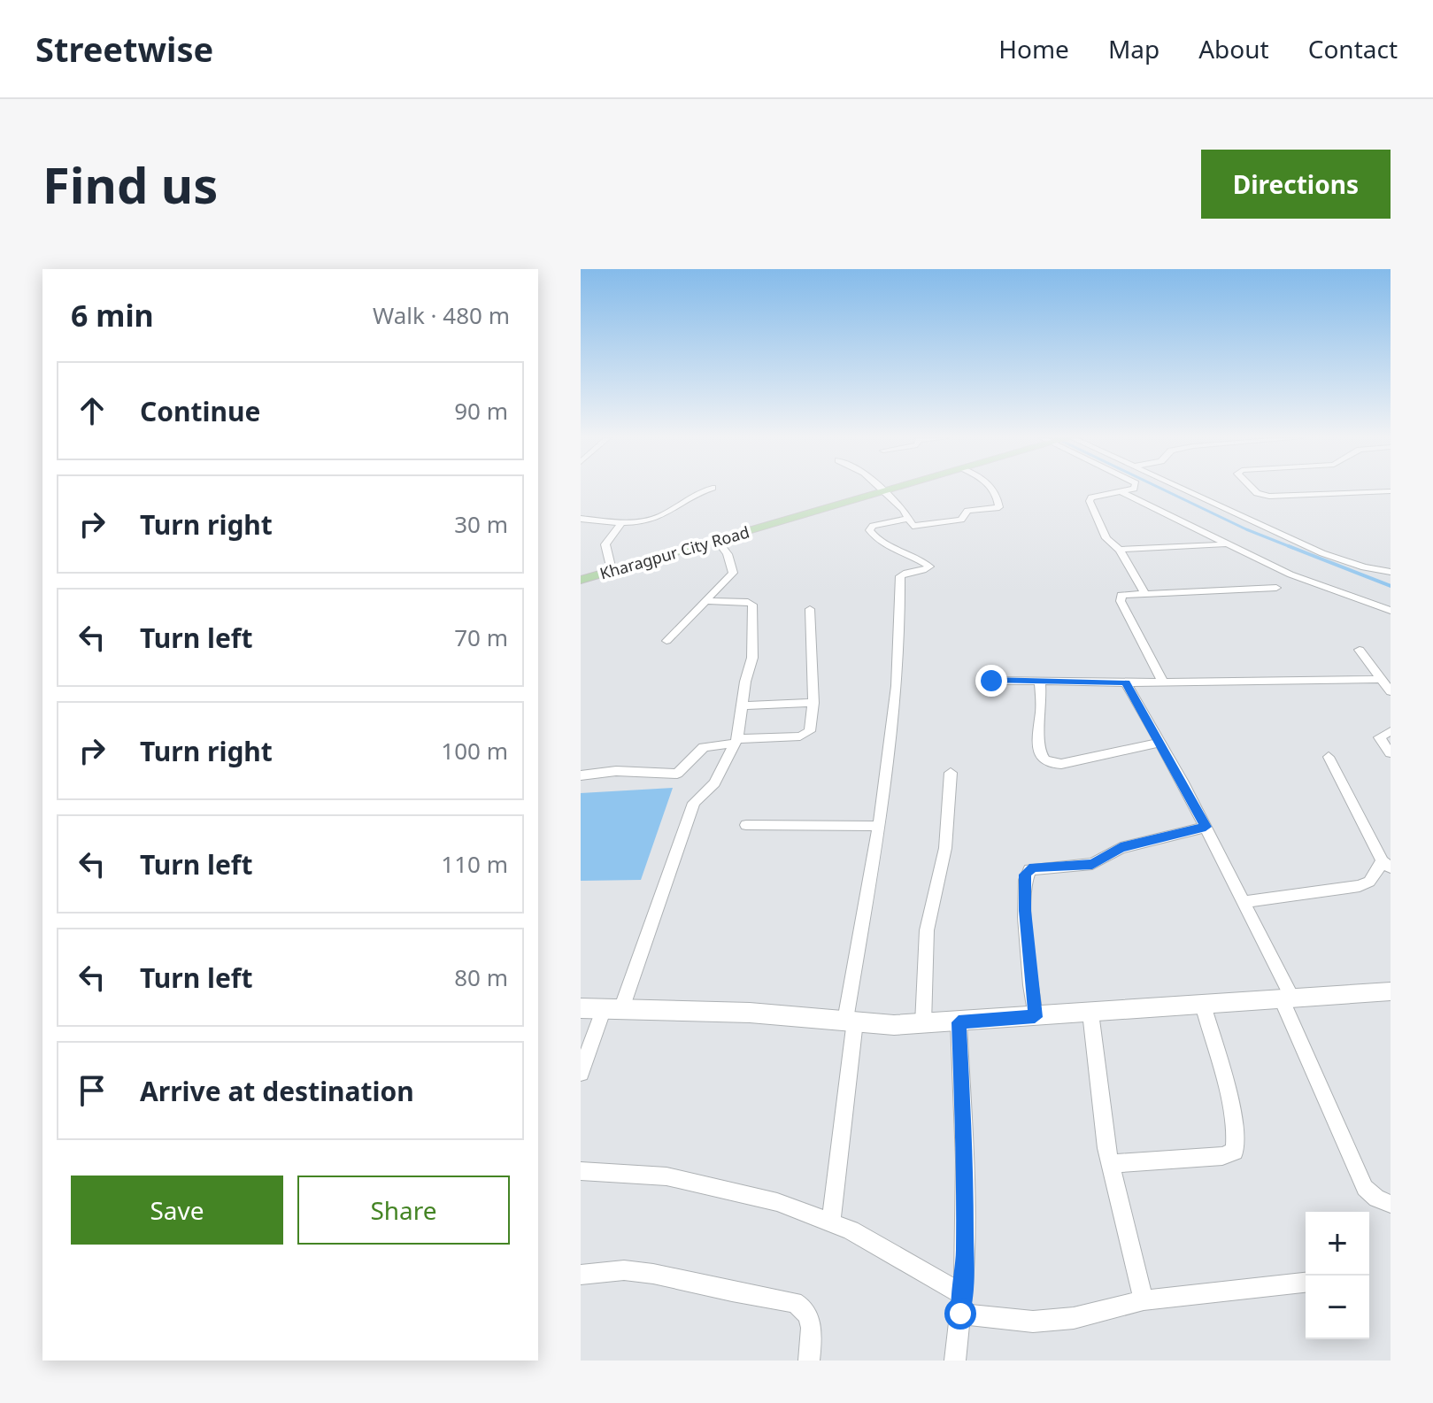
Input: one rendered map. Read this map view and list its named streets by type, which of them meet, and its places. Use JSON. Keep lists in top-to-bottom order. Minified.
{"streets":{"main road":["Kharagpur City Road"]},"page":{"header":"Streetwise","nav":["Home","Map","About","Contact"],"buttons":["Directions",["Save","Share"]],"title":"Find us","heading":["6 min","Walk · 480 m"],"list":[["Continue","90 m"],["Turn right","30 m"],["Turn left","70 m"],["Turn right","100 m"],["Turn left","110 m"],["Turn left","80 m"],"Arrive at destination"],"map_buttons":["+","−"]}}
